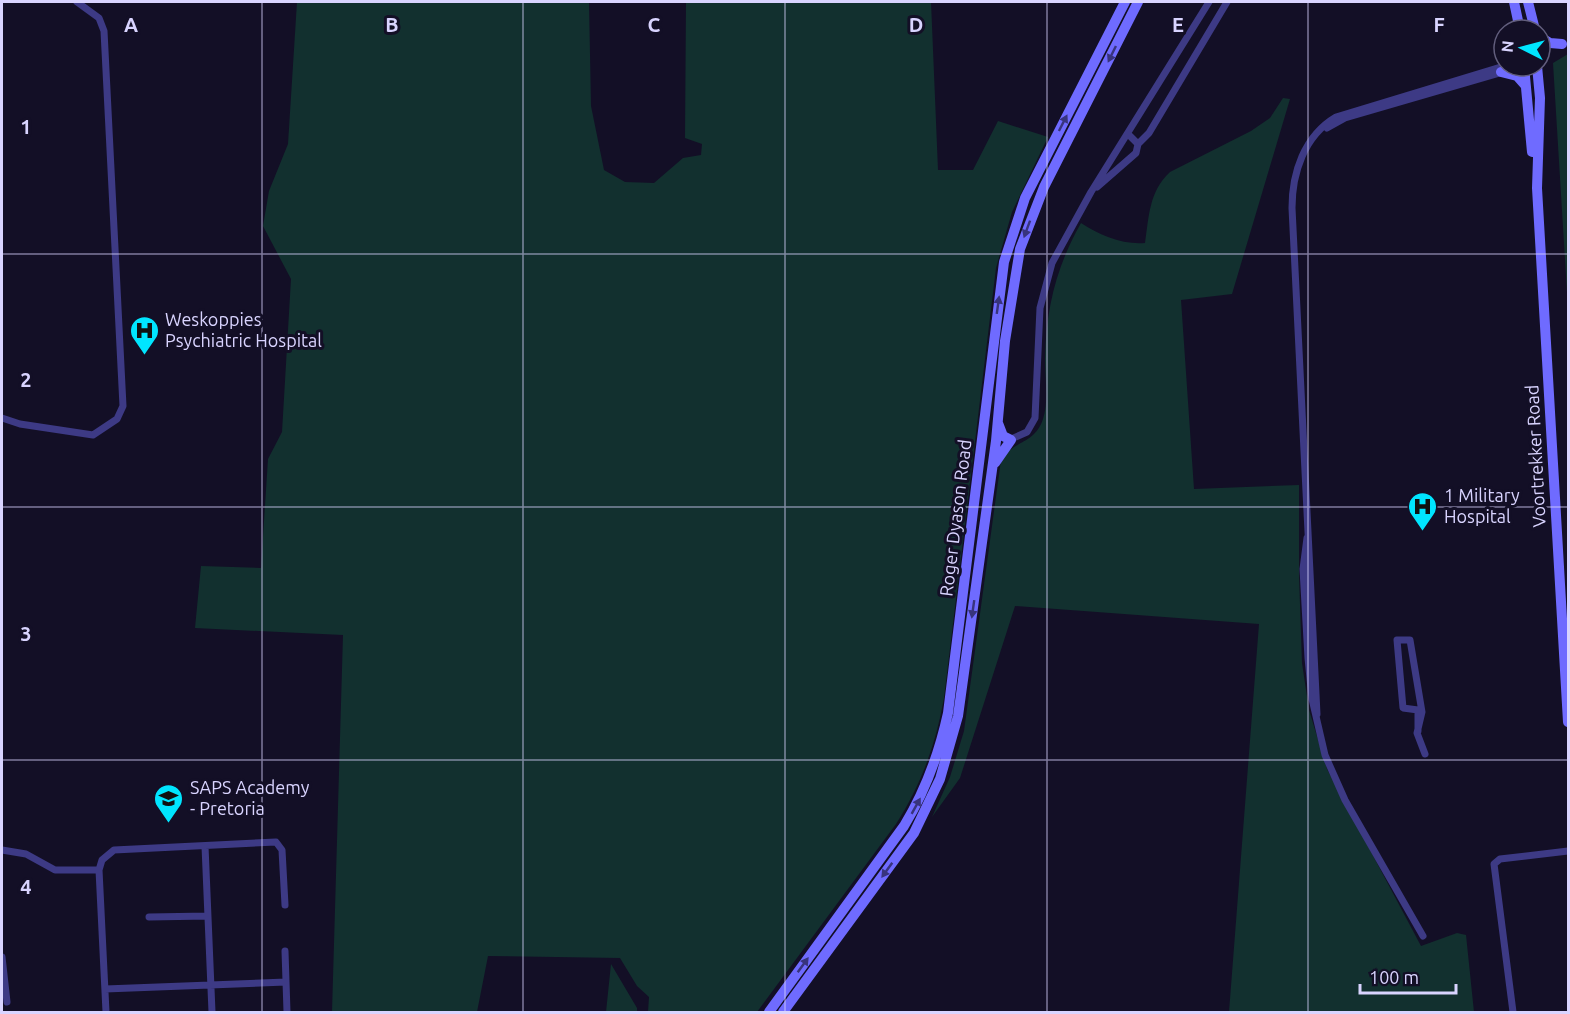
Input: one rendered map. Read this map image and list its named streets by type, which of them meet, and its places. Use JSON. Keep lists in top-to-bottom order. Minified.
{"streets":{"main road":["Voortrekker Road","Roger Dyason Road"]},"places":{"hospital":["Weskoppies Psychiatric Hospital","1 Military Hospital"],"school or university":["SAPS Academy - Pretoria"]},"scale_bar":"100 m","north":"left","grid":{"columns":["A","B","C","D","E","F"],"rows":["1","2","3","4"]}}
